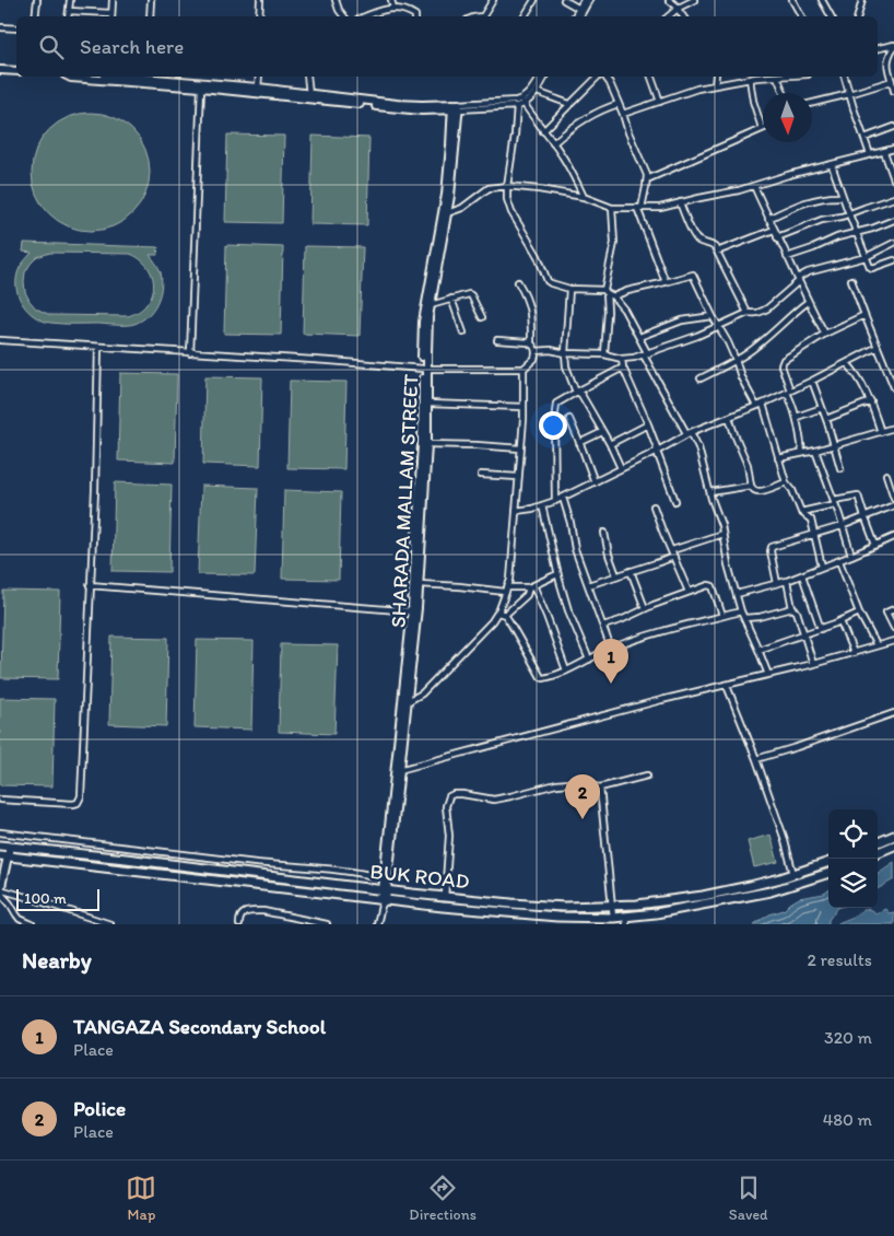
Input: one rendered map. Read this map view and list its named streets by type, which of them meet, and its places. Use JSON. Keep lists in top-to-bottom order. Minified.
{"streets":{"main road":["BUK ROAD"],"street":["SHARADA MALLAM STREET"]},"crossings":[["SHARADA MALLAM STREET","BUK ROAD"]],"scale_bar":"100 m","north":"bottom","page":{"search":"Search here","pins":["1","2"],"scale":"100 m","heading":["Nearby","2 results"],"list":[{"mark":"1","name":"TANGAZA Secondary School","note":"Place","value":"320 m"},{"mark":"2","name":"Police","note":"Place","value":"480 m"}],"nav":["Map","Directions","Saved"]}}
